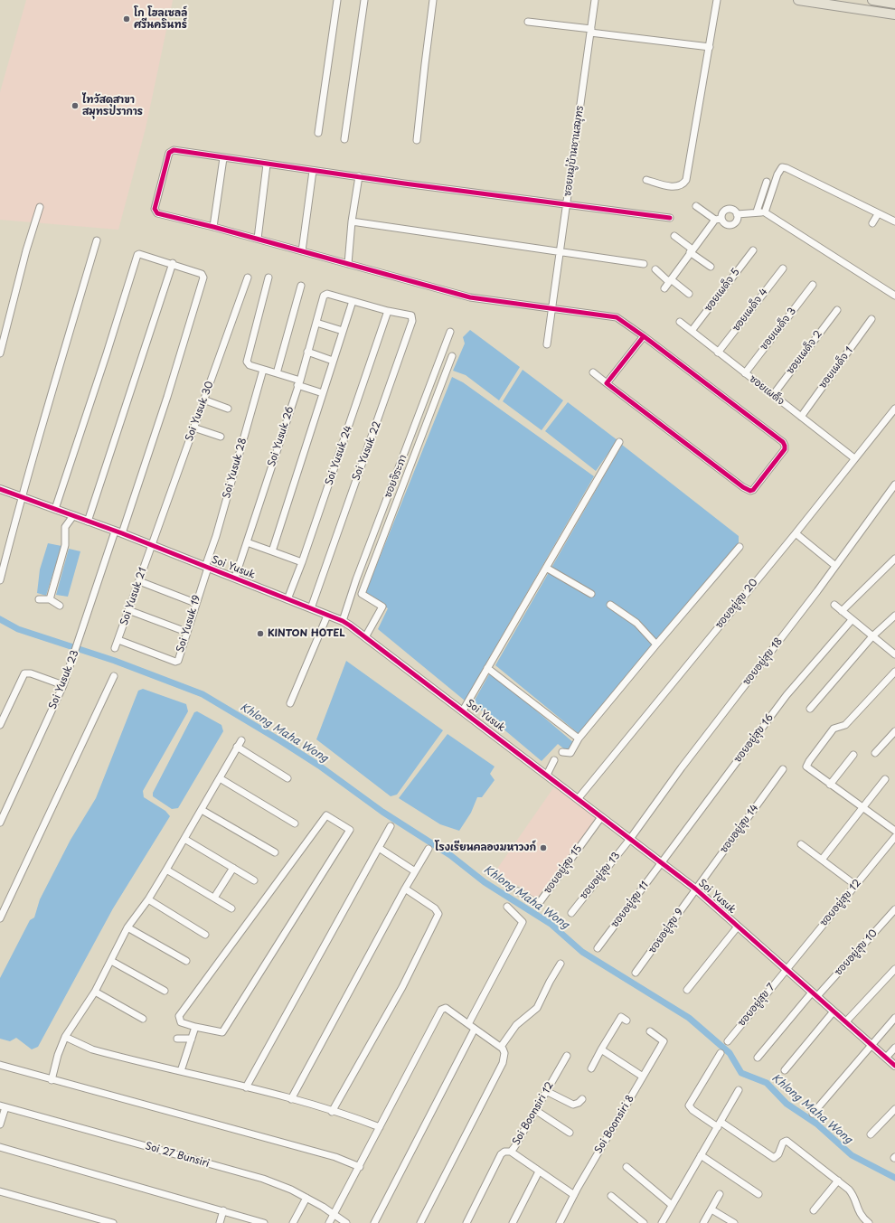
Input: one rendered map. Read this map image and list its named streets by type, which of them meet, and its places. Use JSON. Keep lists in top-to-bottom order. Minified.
{"streets":{"street":["ซอยหมู่บ้านชานสมุทร","ซอยเผด็จ 5","ซอยเผด็จ 4","ซอยเผด็จ 3","ซอยเผด็จ 2","ซอยเผด็จ 1","ซอยเผด็จ","Soi Yusuk 30","Soi Yusuk 26","Soi Yusuk 22","Soi Yusuk 24","Soi Yusuk 28","ซอยจิระภา","Soi Yusuk","Soi Yusuk 21","ซอยอยู่สุข 20","Soi Yusuk 19","ซอยอยู่สุข 18","Soi Yusuk 23","ซอยอยู่สุข 16","ซอยอยู่สุข 14","ซอยอยู่สุข 15","ซอยอยู่สุข 13","ซอยอยู่สุข 12","ซอยอยู่สุข 11","ซอยอยู่สุข 9","ซอยอยู่สุข 10","ซอยอยู่สุข 7","Soi Boonsiri 12","Soi Boonsiri 8","Soi 27 Bunsiri"]},"crossings":[["ซอยเผด็จ 5","ซอยเผด็จ"],["ซอยเผด็จ 4","ซอยเผด็จ"],["ซอยเผด็จ 3","ซอยเผด็จ"],["ซอยเผด็จ 2","ซอยเผด็จ"],["ซอยเผด็จ 1","ซอยเผด็จ"],["ซอยเผด็จ","ซอยอยู่สุข 20"],["Soi Yusuk 30","Soi Yusuk"],["Soi Yusuk 30","Soi Yusuk 21"],["Soi Yusuk 26","Soi Yusuk"],["Soi Yusuk 22","Soi Yusuk 24"],["Soi Yusuk 22","Soi Yusuk"],["Soi Yusuk 24","Soi Yusuk"],["Soi Yusuk 28","Soi Yusuk"],["Soi Yusuk 28","Soi Yusuk 19"],["ซอยจิระภา","Soi Yusuk"],["Soi Yusuk","Soi Yusuk 21"],["Soi Yusuk","ซอยอยู่สุข 20"],["Soi Yusuk","Soi Yusuk 19"],["Soi Yusuk","ซอยอยู่สุข 18"],["Soi Yusuk","Soi Yusuk 23"],["Soi Yusuk","ซอยอยู่สุข 16"],["Soi Yusuk","ซอยอยู่สุข 14"],["Soi Yusuk","ซอยอยู่สุข 15"],["Soi Yusuk","ซอยอยู่สุข 13"],["Soi Yusuk","ซอยอยู่สุข 12"],["Soi Yusuk","ซอยอยู่สุข 11"],["Soi Yusuk","ซอยอยู่สุข 9"],["Soi Yusuk","ซอยอยู่สุข 10"],["Soi Yusuk","ซอยอยู่สุข 7"],["Soi Yusuk 21","Soi Yusuk 19"],["ซอยอยู่สุข 18","ซอยอยู่สุข 13"],["ซอยอยู่สุข 16","ซอยอยู่สุข 11"],["ซอยอยู่สุข 14","ซอยอยู่สุข 9"],["ซอยอยู่สุข 12","ซอยอยู่สุข 7"]],"water":["Khlong Maha Wong"],"places":["โก โฮลเซลล์ ศรีนครินทร์","ไทวัสดุสาขา สมุทรปราการ","KINTON HOTEL","โรงเรียนคลองมหาวงก์"]}
